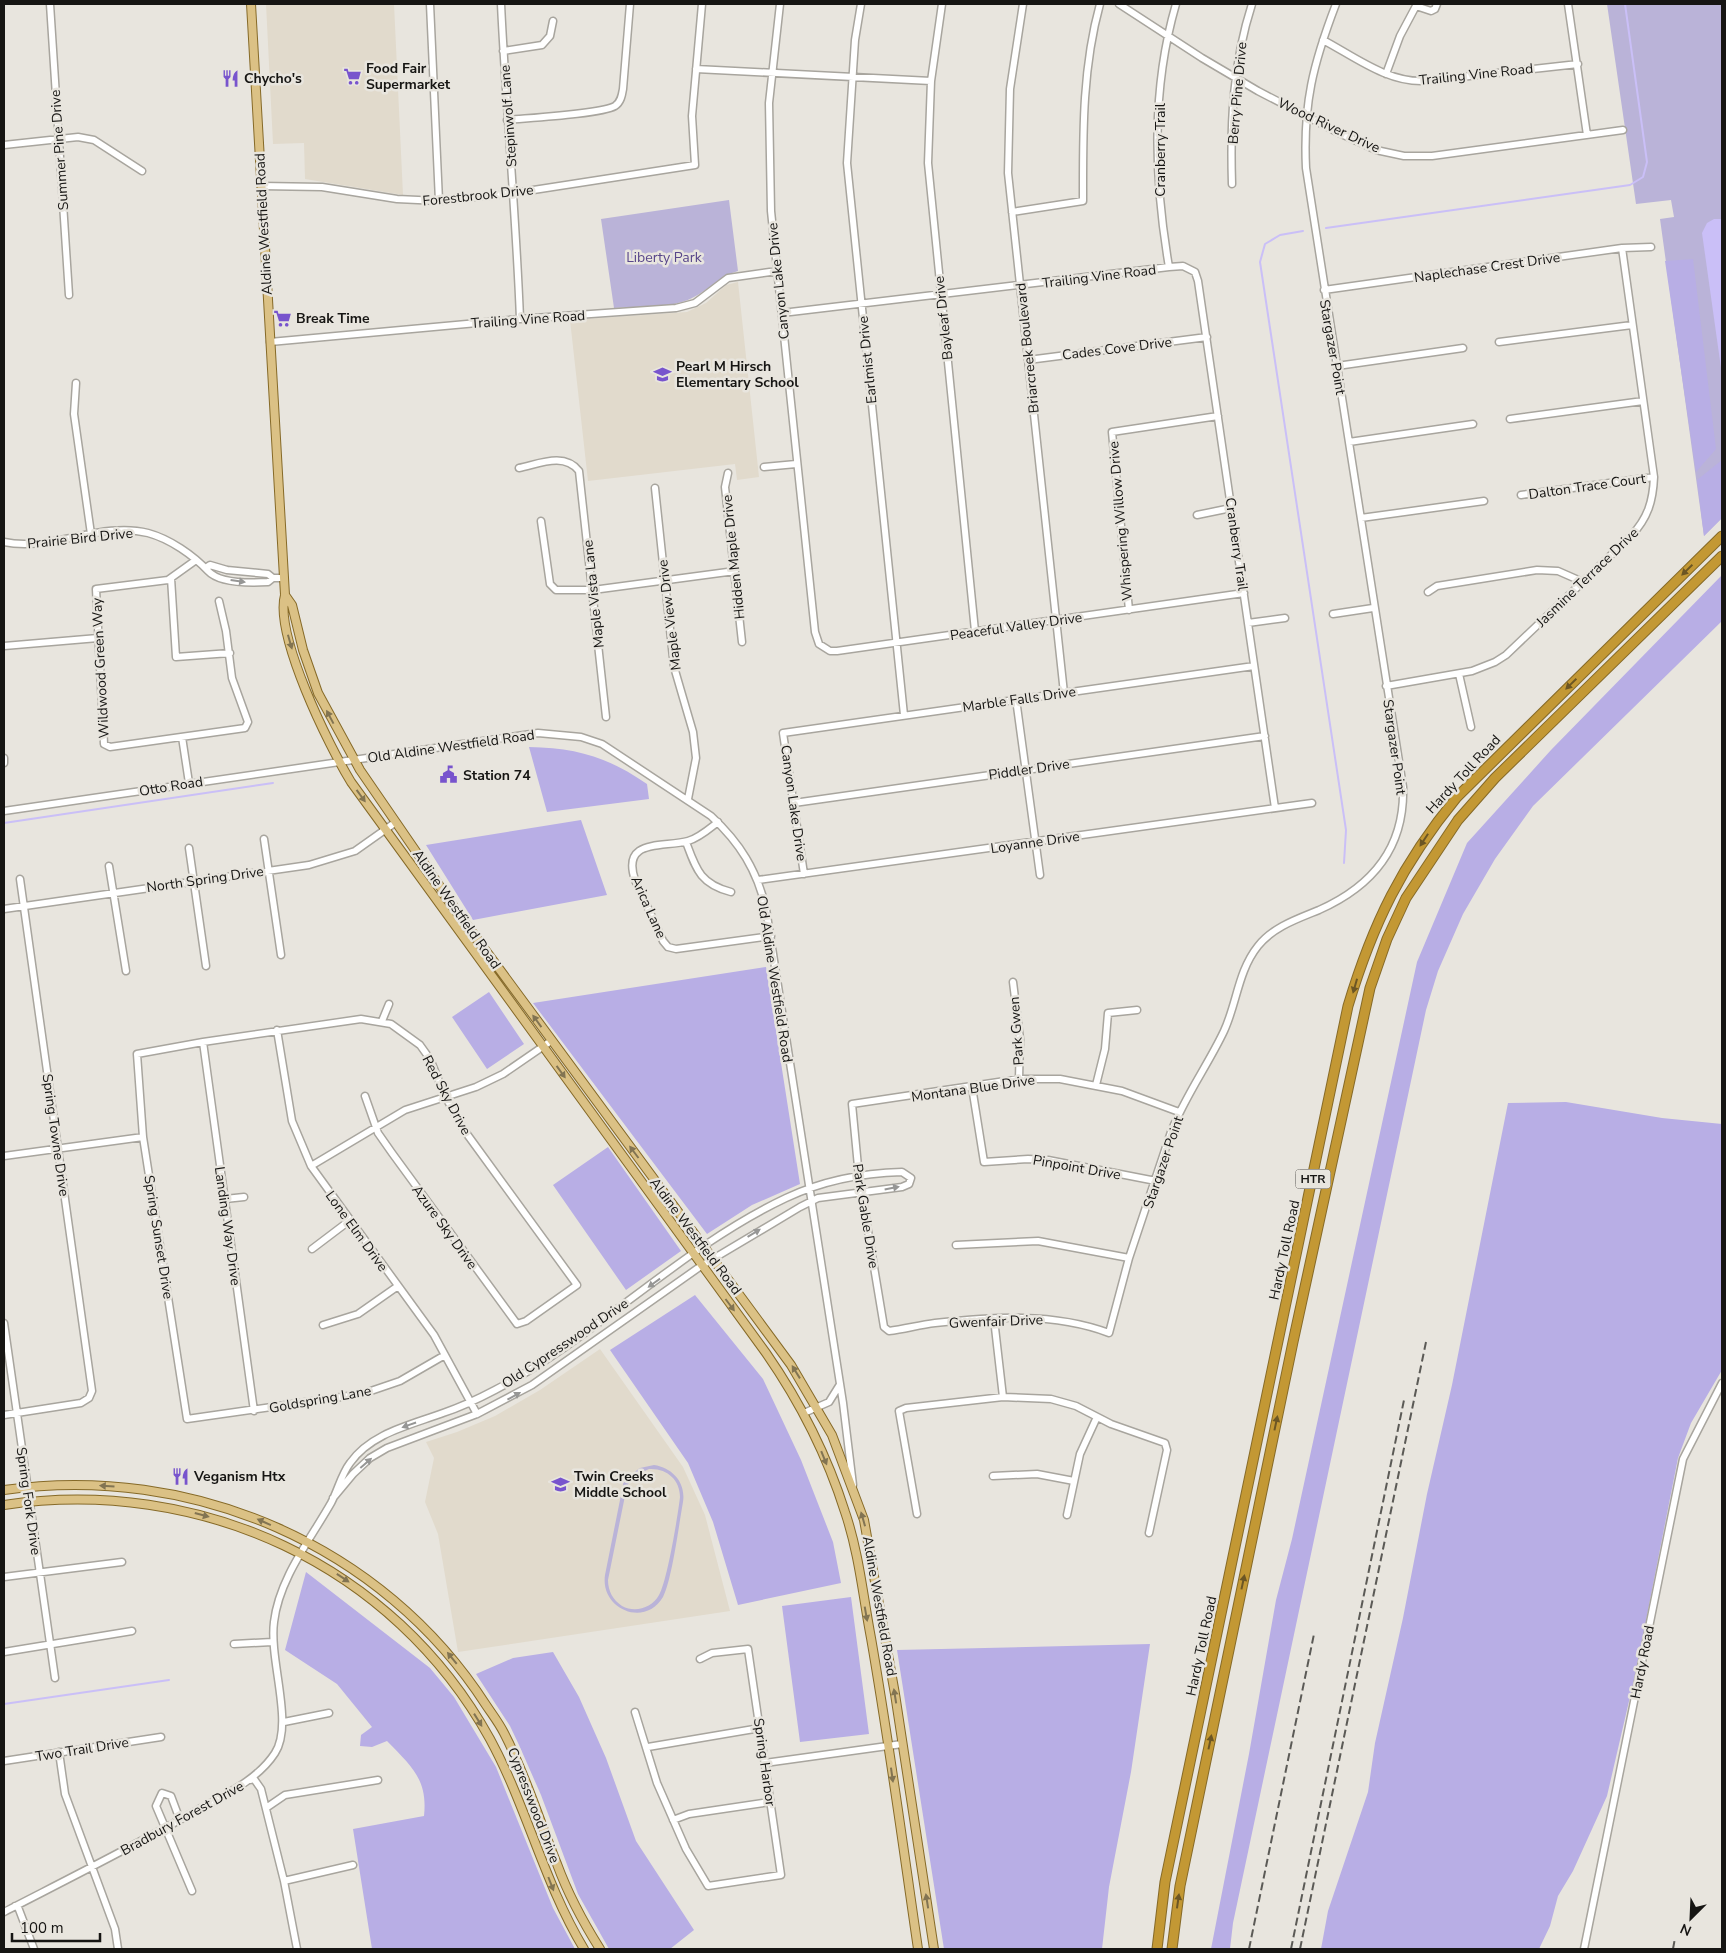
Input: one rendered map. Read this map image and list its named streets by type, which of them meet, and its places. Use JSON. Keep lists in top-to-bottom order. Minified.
{"streets":{"highway":["Hardy Toll Road","HTR"],"main road":["Aldine Westfield Road","Cypresswood Drive"],"street":["Trailing Vine Road","Berry Pine Drive","Stepinwolf Lane","Wood River Drive","Summer Pine Drive","Cranberry Trail","Forestbrook Drive","Naplechase Crest Drive","Canyon Lake Drive","Bayleaf Drive","Stargazer Point","Briarcreek Boulevard","Cades Cove Drive","Earlmist Drive","Dalton Trace Court","Whispering Willow Drive","Prairie Bird Drive","Hidden Maple Drive","Jasmine Terrace Drive","Maple Vista Lane","Maple View Drive","Peaceful Valley Drive","Wildwood Green Way","Marble Falls Drive","Old Aldine Westfield Road","Piddler Drive","Otto Road","Loyanne Drive","North Spring Drive","Arica Lane","Park Gwen","Montana Blue Drive","Red Sky Drive","Spring Towne Drive","Pinpoint Drive","Park Gable Drive","Landing Way Drive","Azure Sky Drive","Lone Elm Drive","Spring Sunset Drive","Gwenfair Drive","Old Cypresswood Drive","Goldspring Lane","Spring Fork Drive","Hardy Road","Two Trail Drive","Spring Harbor","Bradbury Forest Drive"]},"crossings":[["Trailing Vine Road","Stepinwolf Lane"],["Trailing Vine Road","Cranberry Trail"],["Trailing Vine Road","Aldine Westfield Road"],["Trailing Vine Road","Canyon Lake Drive"],["Trailing Vine Road","Bayleaf Drive"],["Trailing Vine Road","Stargazer Point"],["Trailing Vine Road","Briarcreek Boulevard"],["Trailing Vine Road","Earlmist Drive"],["Berry Pine Drive","Wood River Drive"],["Stepinwolf Lane","Forestbrook Drive"],["Wood River Drive","Cranberry Trail"],["Wood River Drive","Stargazer Point"],["Cranberry Trail","Cades Cove Drive"],["Cranberry Trail","Whispering Willow Drive"],["Cranberry Trail","Peaceful Valley Drive"],["Cranberry Trail","Marble Falls Drive"],["Cranberry Trail","Piddler Drive"],["Cranberry Trail","Loyanne Drive"],["Forestbrook Drive","Aldine Westfield Road"],["Aldine Westfield Road","Prairie Bird Drive"],["Aldine Westfield Road","Old Aldine Westfield Road"],["Aldine Westfield Road","Otto Road"],["Aldine Westfield Road","North Spring Drive"],["Aldine Westfield Road","Old Cypresswood Drive"],["Naplechase Crest Drive","Stargazer Point"],["Naplechase Crest Drive","Jasmine Terrace Drive"],["Canyon Lake Drive","Peaceful Valley Drive"],["Canyon Lake Drive","Marble Falls Drive"],["Canyon Lake Drive","Piddler Drive"],["Canyon Lake Drive","Loyanne Drive"],["Bayleaf Drive","Peaceful Valley Drive"],["Stargazer Point","Jasmine Terrace Drive"],["Stargazer Point","Montana Blue Drive"],["Stargazer Point","Pinpoint Drive"],["Stargazer Point","Gwenfair Drive"],["Briarcreek Boulevard","Cades Cove Drive"],["Briarcreek Boulevard","Peaceful Valley Drive"],["Briarcreek Boulevard","Marble Falls Drive"],["Earlmist Drive","Peaceful Valley Drive"],["Earlmist Drive","Marble Falls Drive"],["Dalton Trace Court","Jasmine Terrace Drive"],["Whispering Willow Drive","Peaceful Valley Drive"],["Maple View Drive","Old Aldine Westfield Road"],["Old Aldine Westfield Road","Otto Road"],["Old Aldine Westfield Road","Loyanne Drive"],["Old Aldine Westfield Road","Arica Lane"],["Old Aldine Westfield Road","Old Cypresswood Drive"],["North Spring Drive","Spring Towne Drive"],["Park Gwen","Montana Blue Drive"],["Montana Blue Drive","Pinpoint Drive"],["Montana Blue Drive","Park Gable Drive"],["Red Sky Drive","Landing Way Drive"],["Red Sky Drive","Azure Sky Drive"],["Red Sky Drive","Lone Elm Drive"],["Red Sky Drive","Spring Sunset Drive"],["Spring Towne Drive","Spring Fork Drive"],["Park Gable Drive","Gwenfair Drive"],["Park Gable Drive","Old Cypresswood Drive"],["Landing Way Drive","Goldspring Lane"],["Lone Elm Drive","Old Cypresswood Drive"],["Lone Elm Drive","Goldspring Lane"],["Spring Sunset Drive","Goldspring Lane"],["Old Cypresswood Drive","Cypresswood Drive"],["Old Cypresswood Drive","Bradbury Forest Drive"],["Spring Fork Drive","Cypresswood Drive"],["Cypresswood Drive","Bradbury Forest Drive"]],"parks":["Liberty Park"],"places":{"supermarket":["Food Fair Supermarket","Break Time"],"restaurant":["Chycho's","Veganism Htx"],"school or university":["Pearl M Hirsch Elementary School","Twin Creeks Middle School"],"public building":["Station 74"]},"scale_bar":"100 m","north":"bottom left"}
